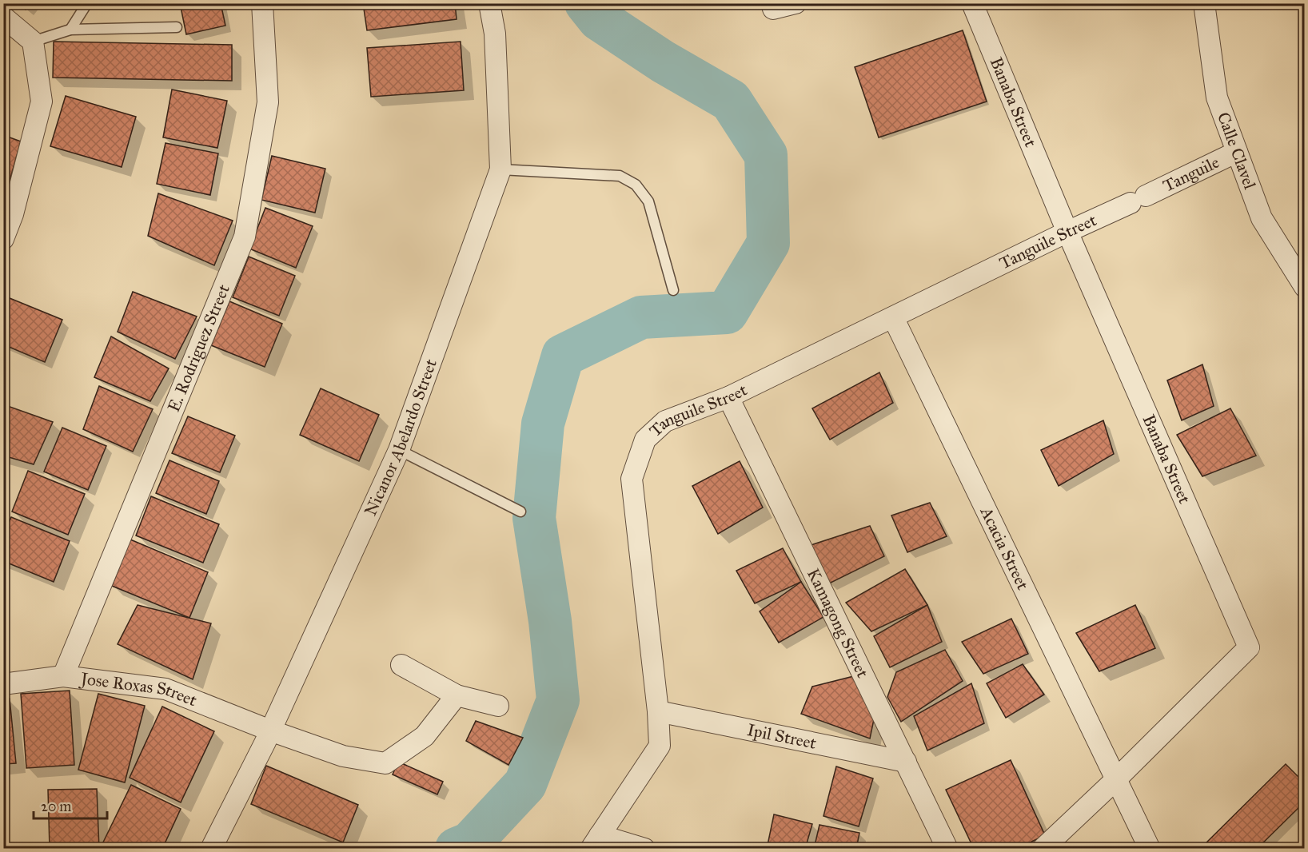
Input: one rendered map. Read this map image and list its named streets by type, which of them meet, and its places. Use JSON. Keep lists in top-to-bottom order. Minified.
{"streets":{"street":["Banaba Street","Calle Clavel","Tanguile","Tanguile Street","E. Rodriguez Street","Nicanor Abelardo Street","Acacia Street","Kamagong Street","Jose Roxas Street","Ipil Street"]},"crossings":[["Banaba Street","Tanguile Street"],["Banaba Street","Acacia Street"],["Calle Clavel","Tanguile"],["Tanguile","Tanguile Street"],["Tanguile Street","Acacia Street"],["Tanguile Street","Kamagong Street"],["Tanguile Street","Ipil Street"],["E. Rodriguez Street","Jose Roxas Street"],["Nicanor Abelardo Street","Jose Roxas Street"],["Kamagong Street","Ipil Street"]],"scale_bar":"20 m"}
